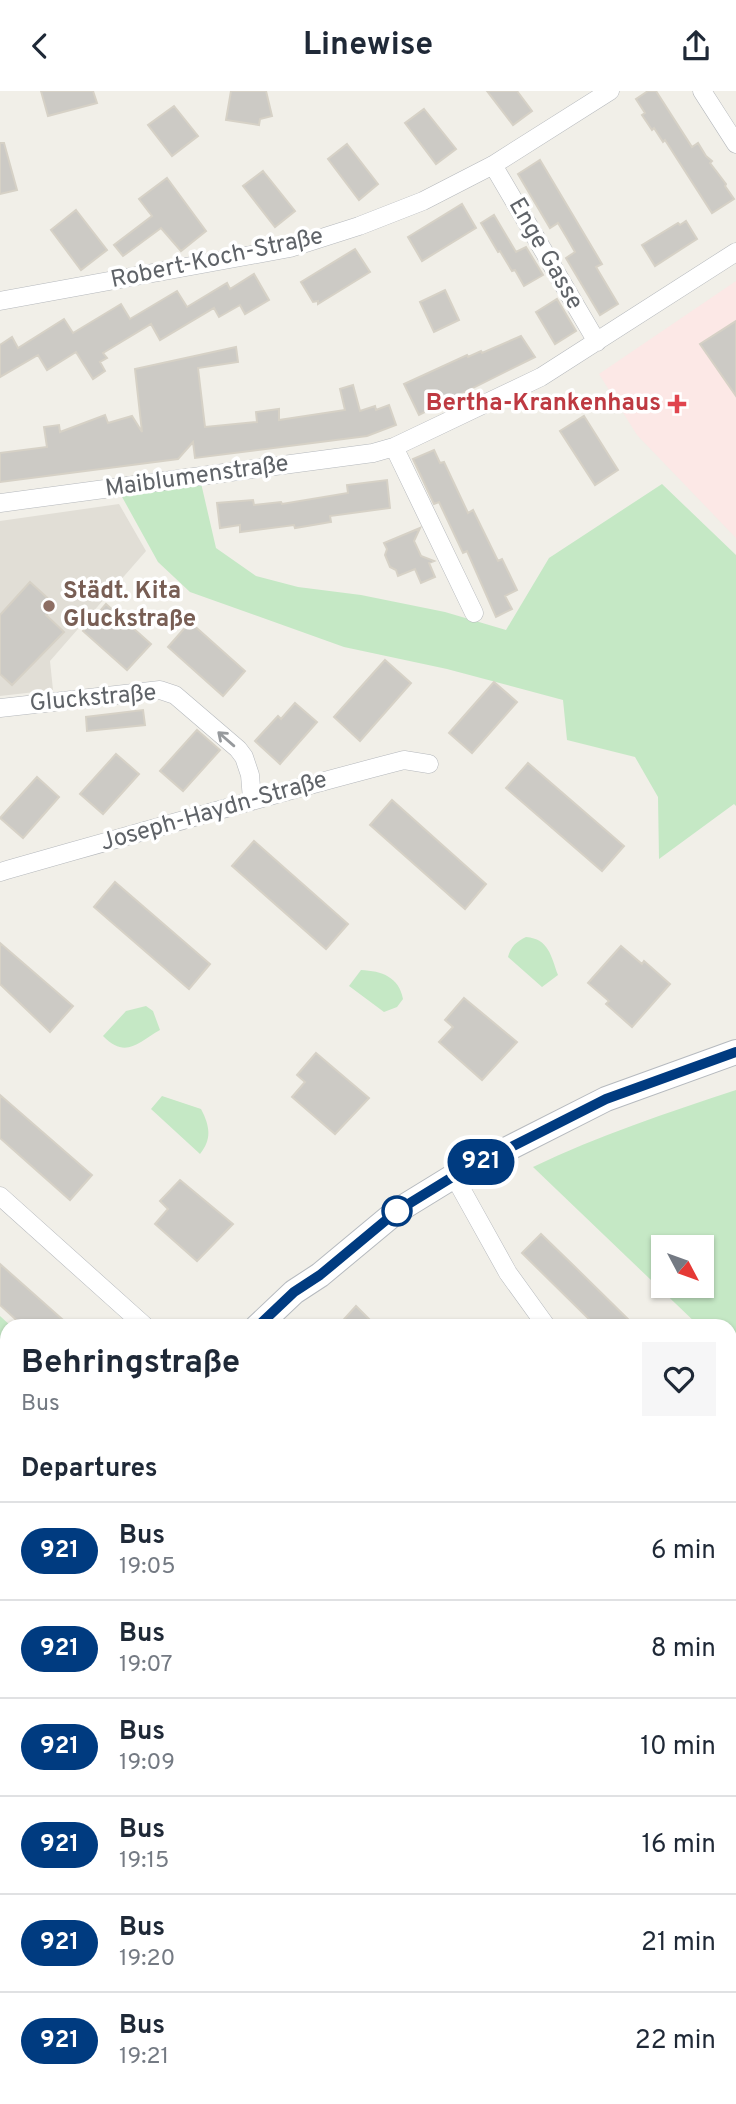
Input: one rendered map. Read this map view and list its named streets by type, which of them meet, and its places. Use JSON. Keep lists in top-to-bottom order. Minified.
{"streets":{"street":["Enge Gasse","Robert-Koch-Straße","Maiblumenstraße","Gluckstraße","Joseph-Haydn-Straße"]},"crossings":[["Enge Gasse","Robert-Koch-Straße"],["Enge Gasse","Maiblumenstraße"],["Gluckstraße","Joseph-Haydn-Straße"]],"one_way":["Gluckstraße"],"places":{"health":["Bertha-Krankenhaus"],"other":["Städt. Kita Gluckstraße"]},"lines":["bus line 921"],"north":"bottom right","page":{"header":"Linewise","on_map":"921","heading":[["Behringstraße","Bus"],"Departures"],"list":[{"mark":"921","name":"Bus","note":"19:05","value":"6 min"},{"mark":"921","name":"Bus","note":"19:07","value":"8 min"},{"mark":"921","name":"Bus","note":"19:09","value":"10 min"},{"mark":"921","name":"Bus","note":"19:15","value":"16 min"},{"mark":"921","name":"Bus","note":"19:20","value":"21 min"},{"mark":"921","name":"Bus","note":"19:21","value":"22 min"}]}}
